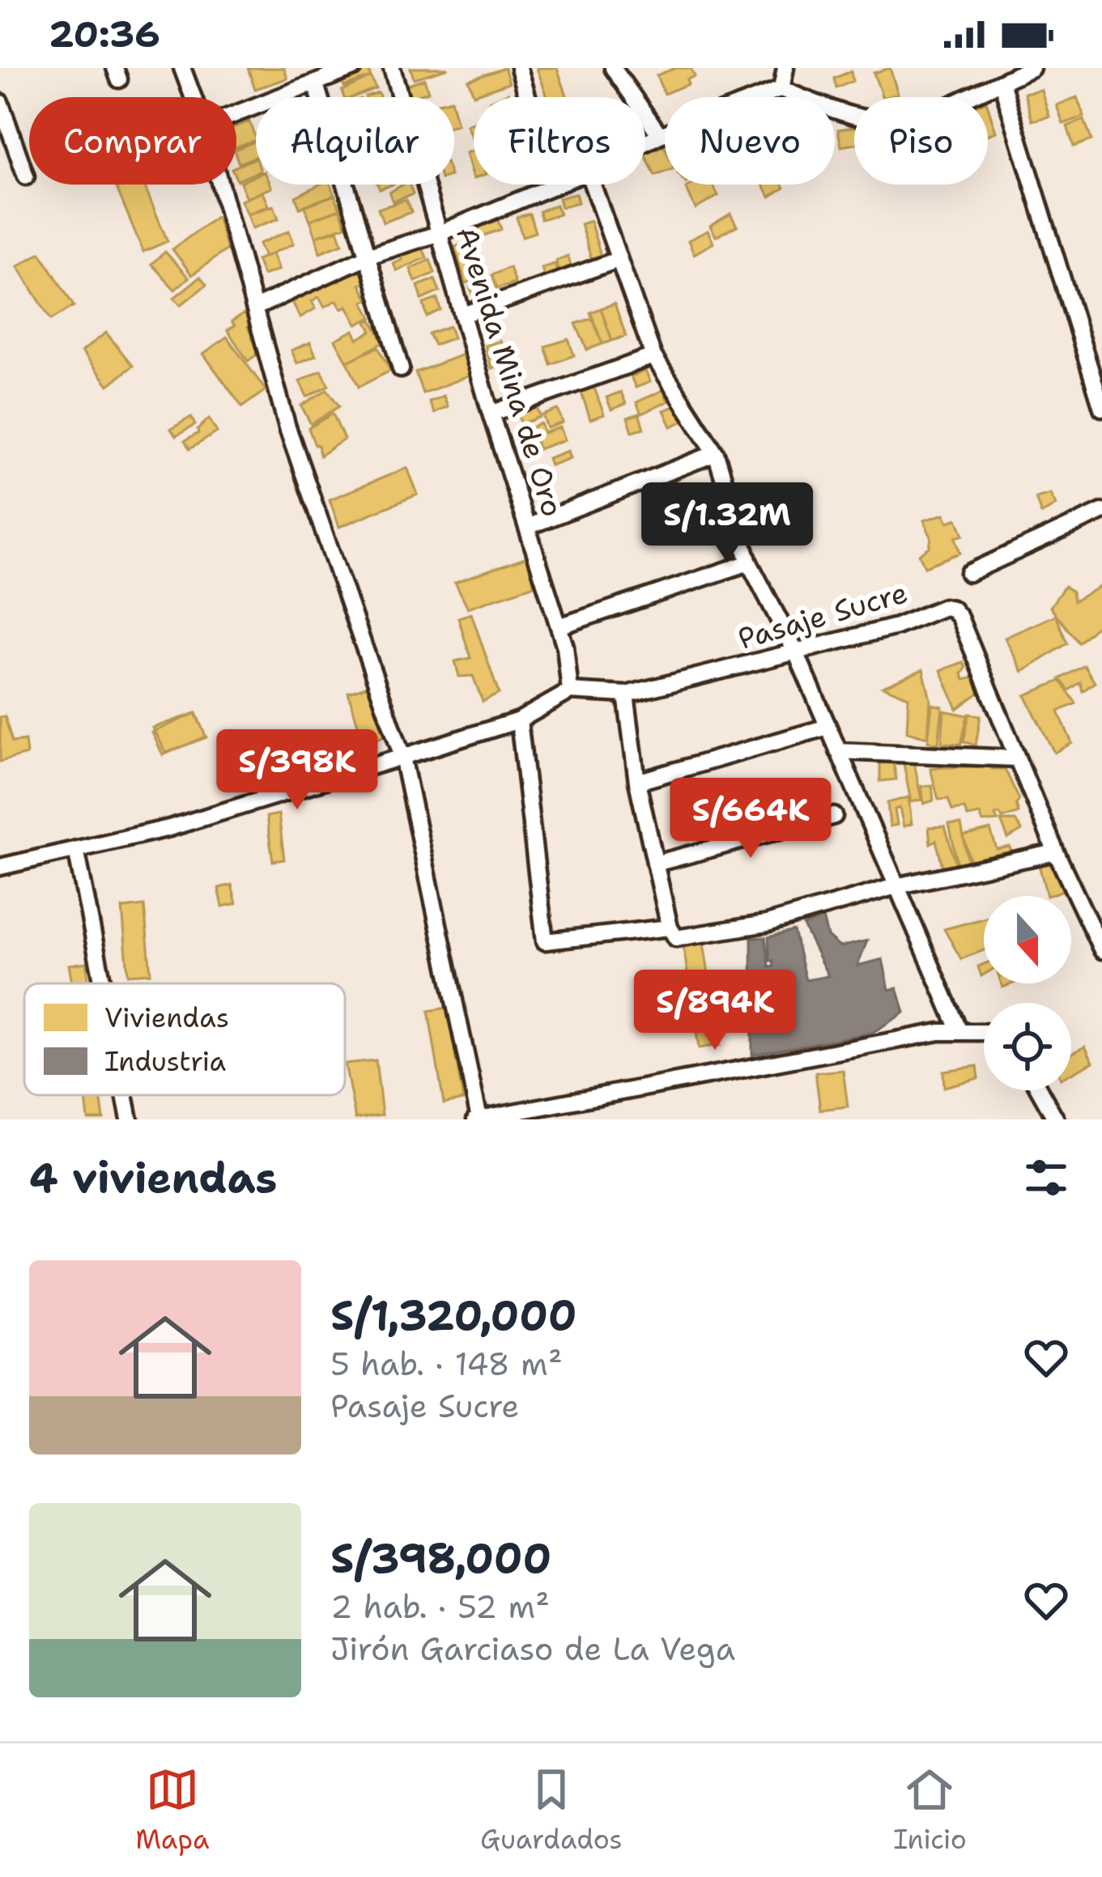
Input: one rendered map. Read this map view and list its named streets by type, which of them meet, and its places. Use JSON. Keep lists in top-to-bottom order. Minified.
{"streets":{"street":["Avenida Mina de Oro","Pasaje Sucre"]},"crossings":[["Avenida Mina de Oro","Pasaje Sucre"]],"legend":["Viviendas","Industria"],"north":"bottom","page":{"status":"20:36","chip":["Comprar","Alquilar","Filtros","Nuevo","Piso"],"price":["S/1.32M","S/398K","S/664K","S/894K"],"heading":"4 viviendas","list":[{"name":"S/1,320,000","note":"5 hab. · 148 m² · Pasaje Sucre"},{"name":"S/398,000","note":"2 hab. · 52 m² · Jirón Garciaso de La Vega"}],"tabs":["Mapa","Guardados","Inicio"]}}
